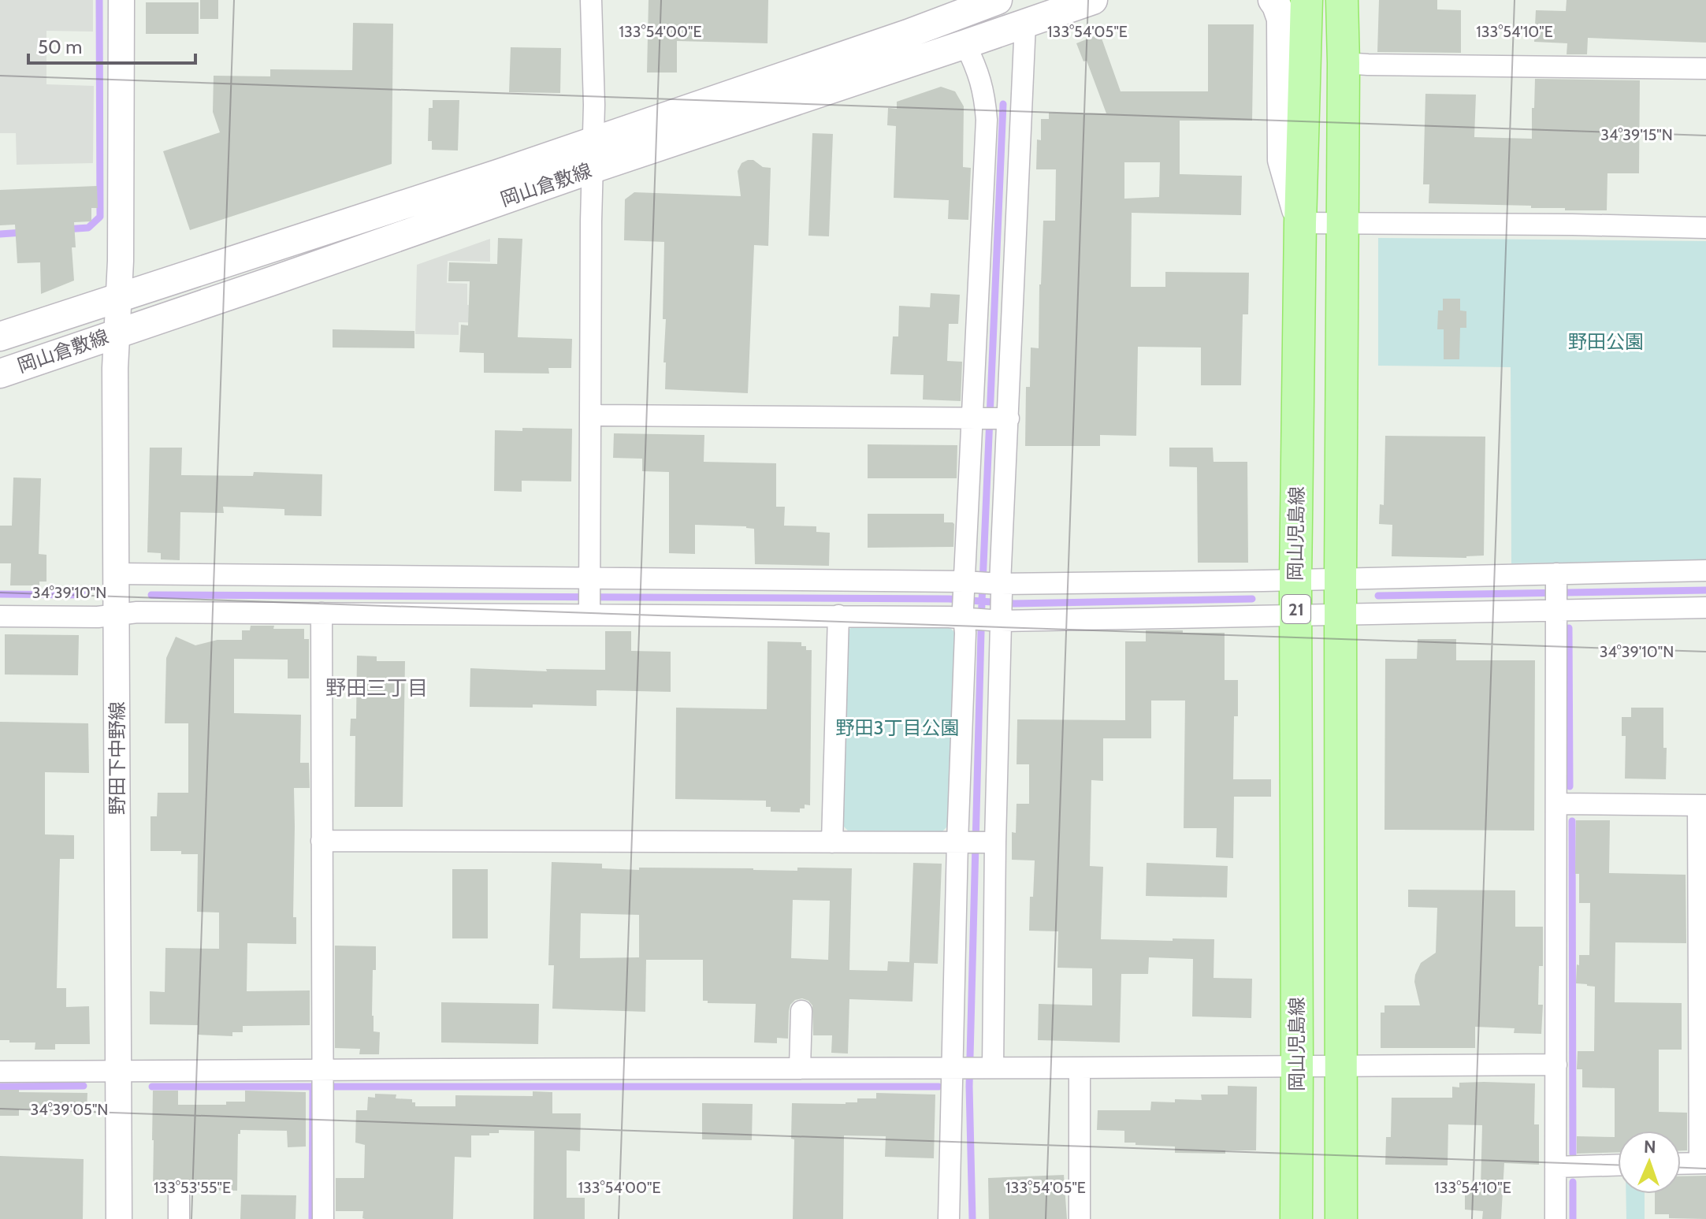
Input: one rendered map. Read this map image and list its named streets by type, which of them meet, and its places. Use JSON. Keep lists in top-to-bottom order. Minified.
{"streets":{"main road":["岡山倉敷線","岡山児島線","21"],"street":["野田下中野線"]},"crossings":[["岡山倉敷線","野田下中野線"]],"districts":["野田三丁目"],"parks":["野田公園","野田3丁目公園"],"scale_bar":"50 m","north":"top","coordinates":["133°54'00\"E","133°54'05\"E","133°54'10\"E","34°39'15\"N","34°39'10\"N","34°39'05\"N","133°53'55\"E"]}
